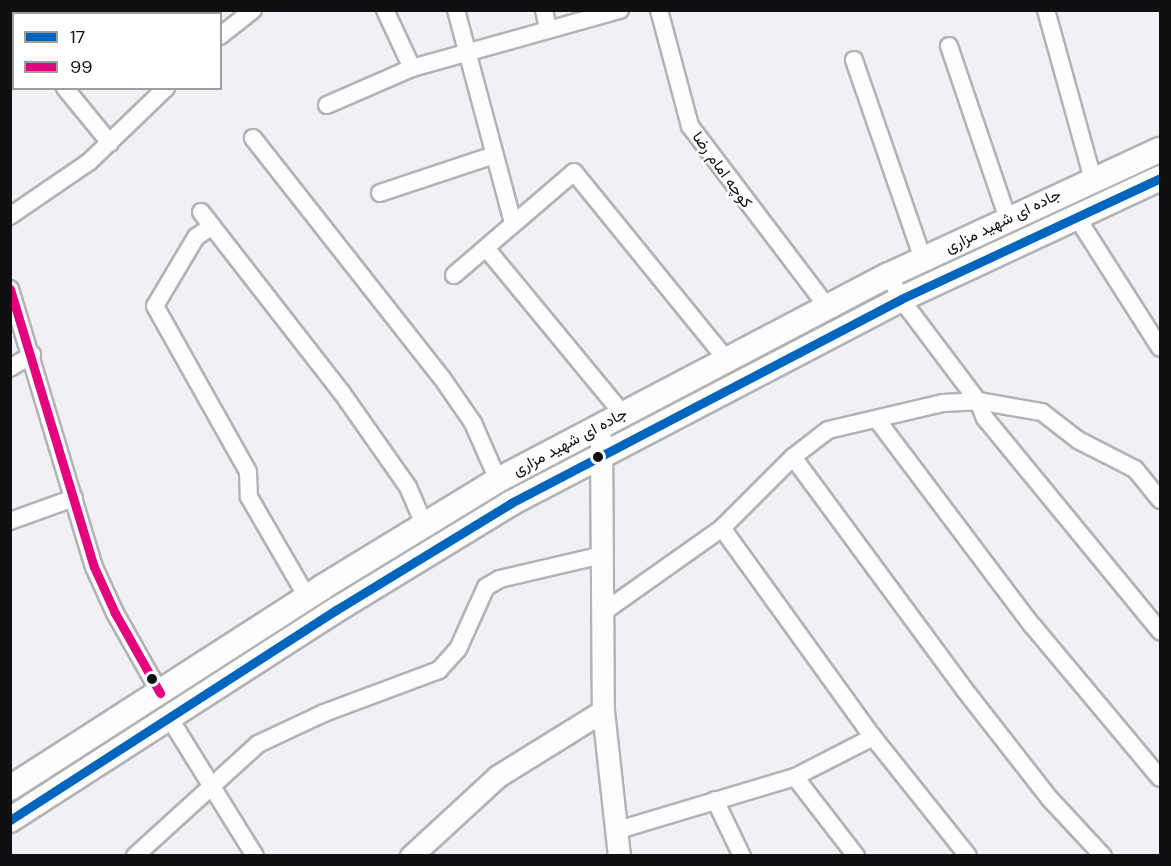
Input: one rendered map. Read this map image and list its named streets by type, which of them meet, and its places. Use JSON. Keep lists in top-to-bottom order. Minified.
{"streets":{"main road":["جاده ای شهید مزاری"],"street":["کوچه امام رضا"]},"crossings":[["کوچه امام رضا","جاده ای شهید مزاری"]],"lines":["transit line 17","transit line 99"],"legend":["17","99"]}
